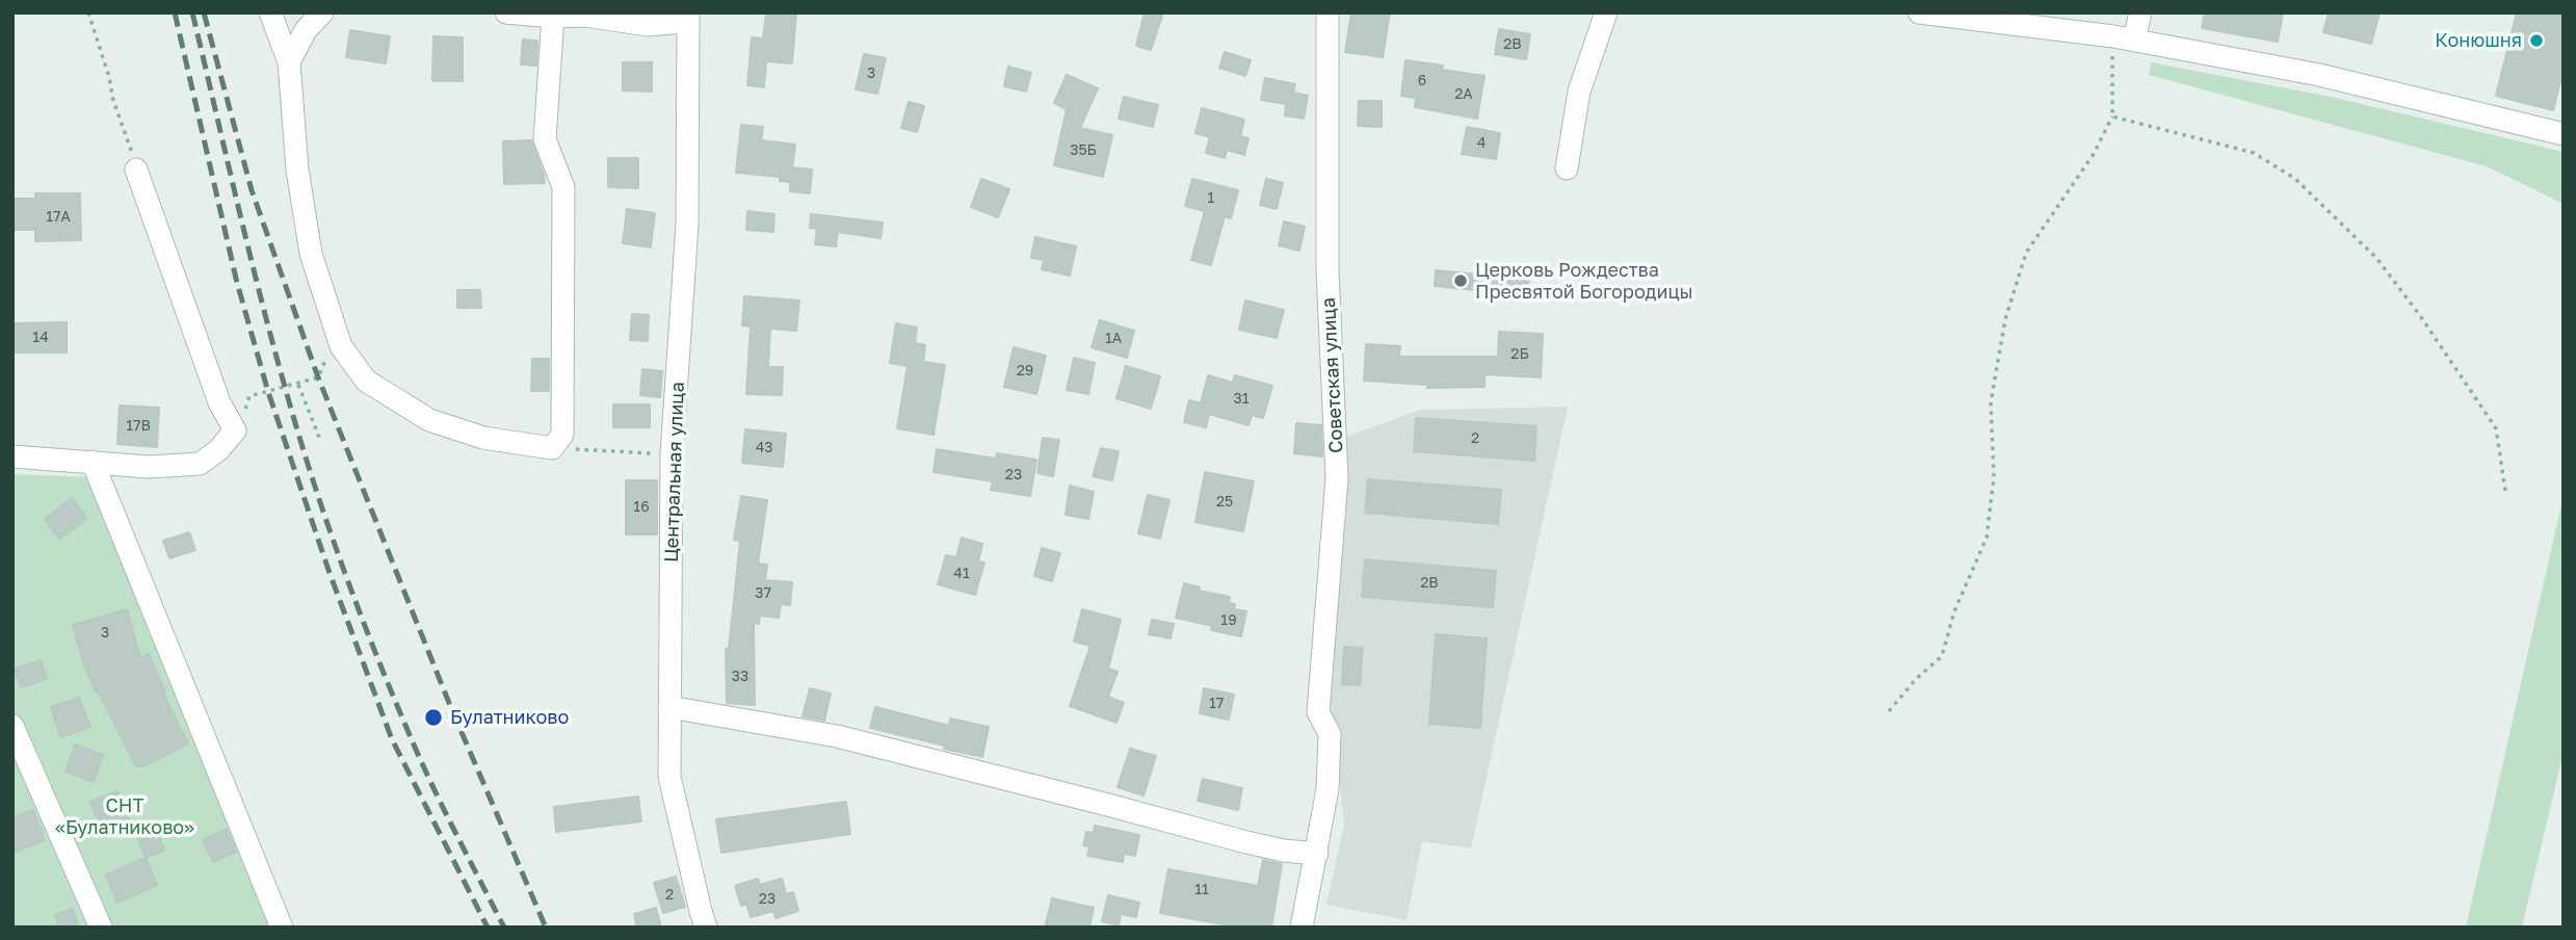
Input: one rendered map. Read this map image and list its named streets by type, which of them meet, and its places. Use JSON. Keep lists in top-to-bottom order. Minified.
{"streets":{"street":["Советская улица","Центральная улица"]},"parks":["СНТ «Булатниково»"],"places":["Конюшня","Церковь Рождества Пресвятой Богородицы","Булатниково"],"house_numbers":["2В","3","6","2А","4","35Б","1","17А","14","1А","2Б","29","31","17В","2","43","23","25","16","41","2В","37","19","3","33","17","11","2","23"]}
